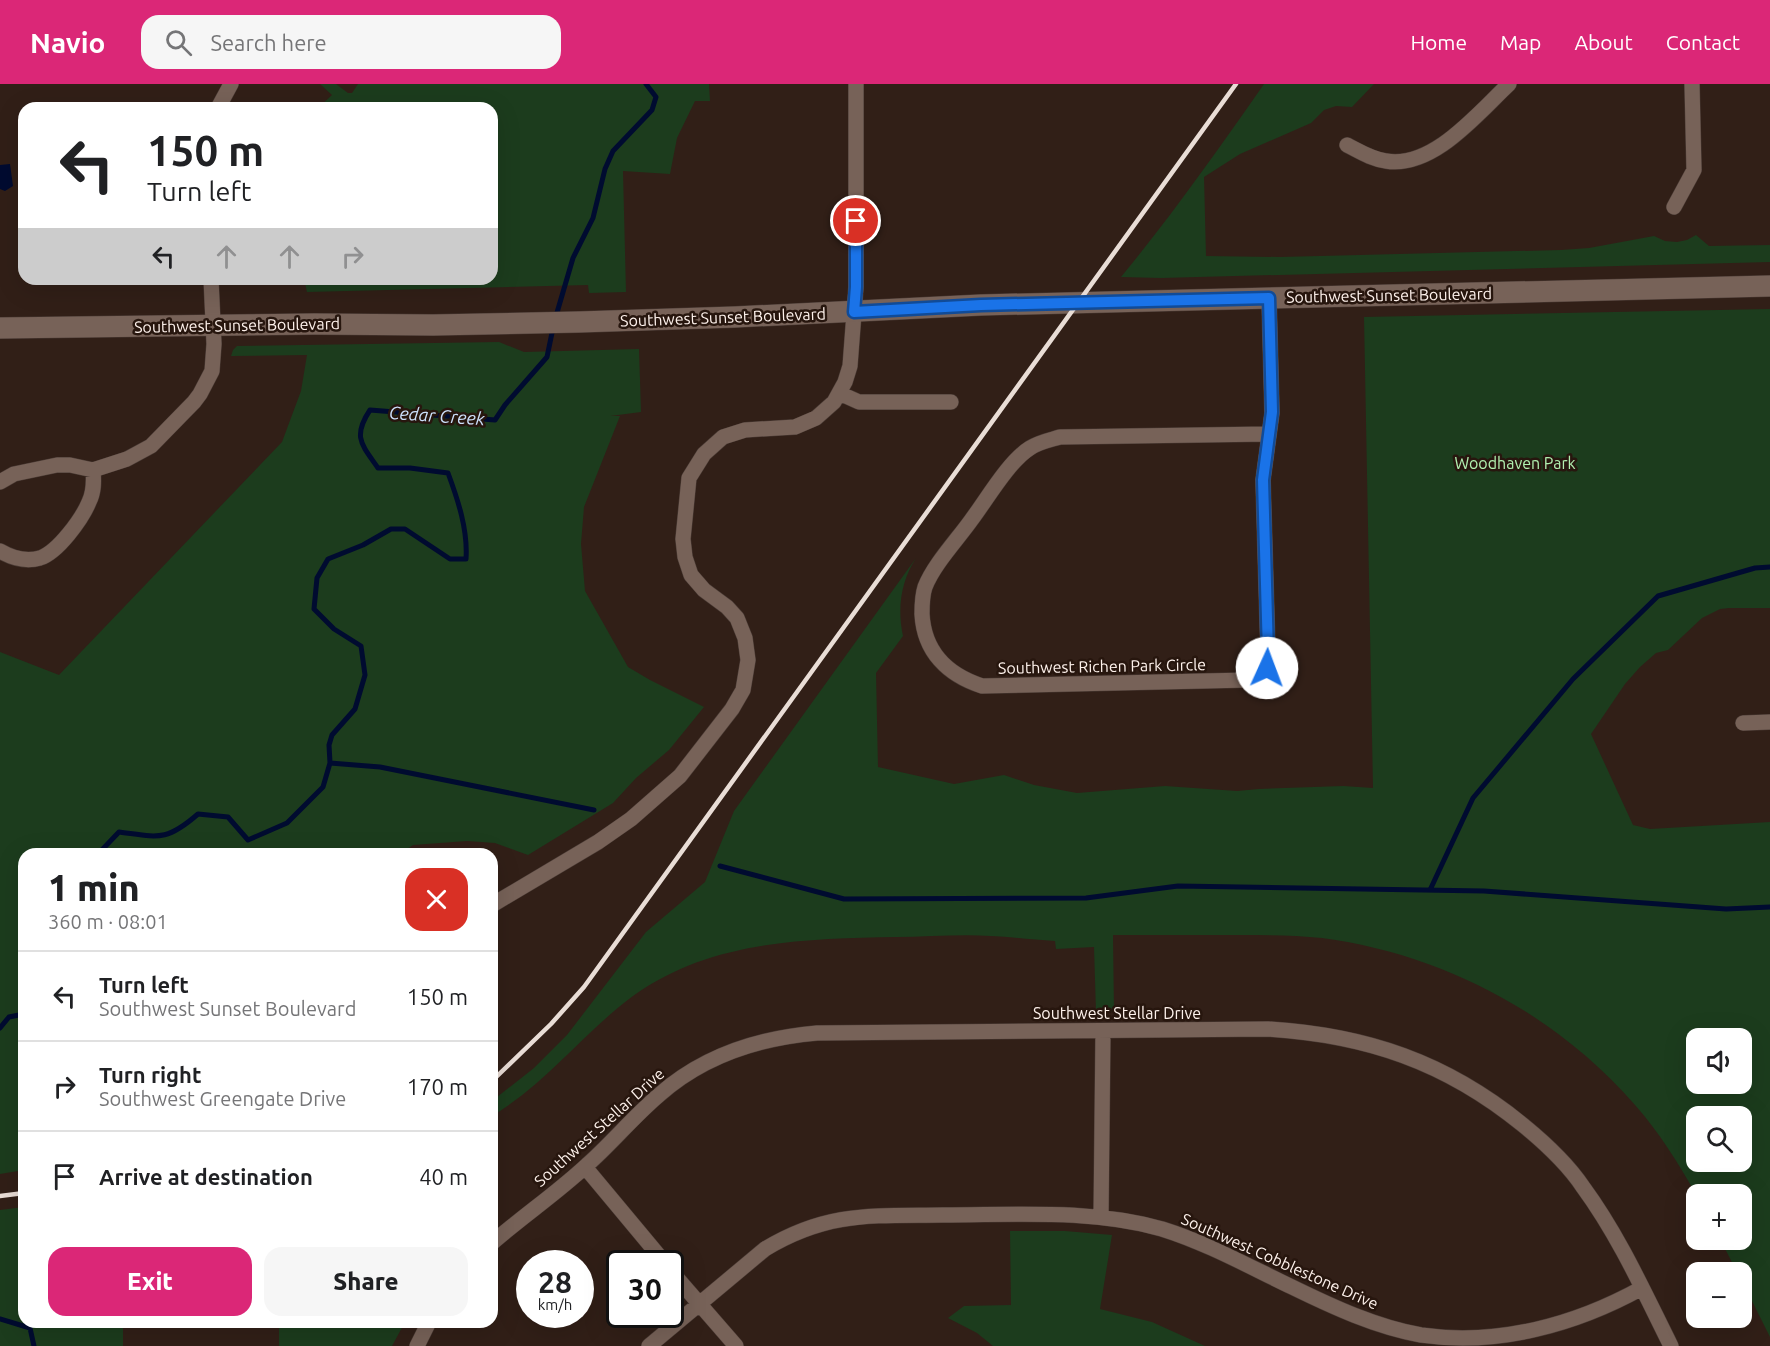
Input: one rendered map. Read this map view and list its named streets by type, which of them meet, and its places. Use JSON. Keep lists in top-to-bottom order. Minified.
{"streets":{"main road":["Southwest Sunset Boulevard"],"street":["Southwest Richen Park Circle","Southwest Stellar Drive","Southwest Cobblestone Drive"]},"crossings":[["Southwest Stellar Drive","Southwest Cobblestone Drive"]],"water":["Cedar Creek"],"parks":["Woodhaven Park"],"page":{"header":"Navio","search":"Search here","nav":["Home","Map","About","Contact"],"turn":["150 m","Turn left"],"heading":["1 min","360 m · 08:01"],"list":[{"name":"Turn left","note":"Southwest Sunset Boulevard","value":"150 m"},{"name":"Turn right","note":"Southwest Greengate Drive","value":"170 m"},{"name":"Arrive at destination","value":"40 m"}],"map_buttons":["+","−"],"buttons":["Exit","Share"],"speed":"28 km/h","limit":"30"}}
